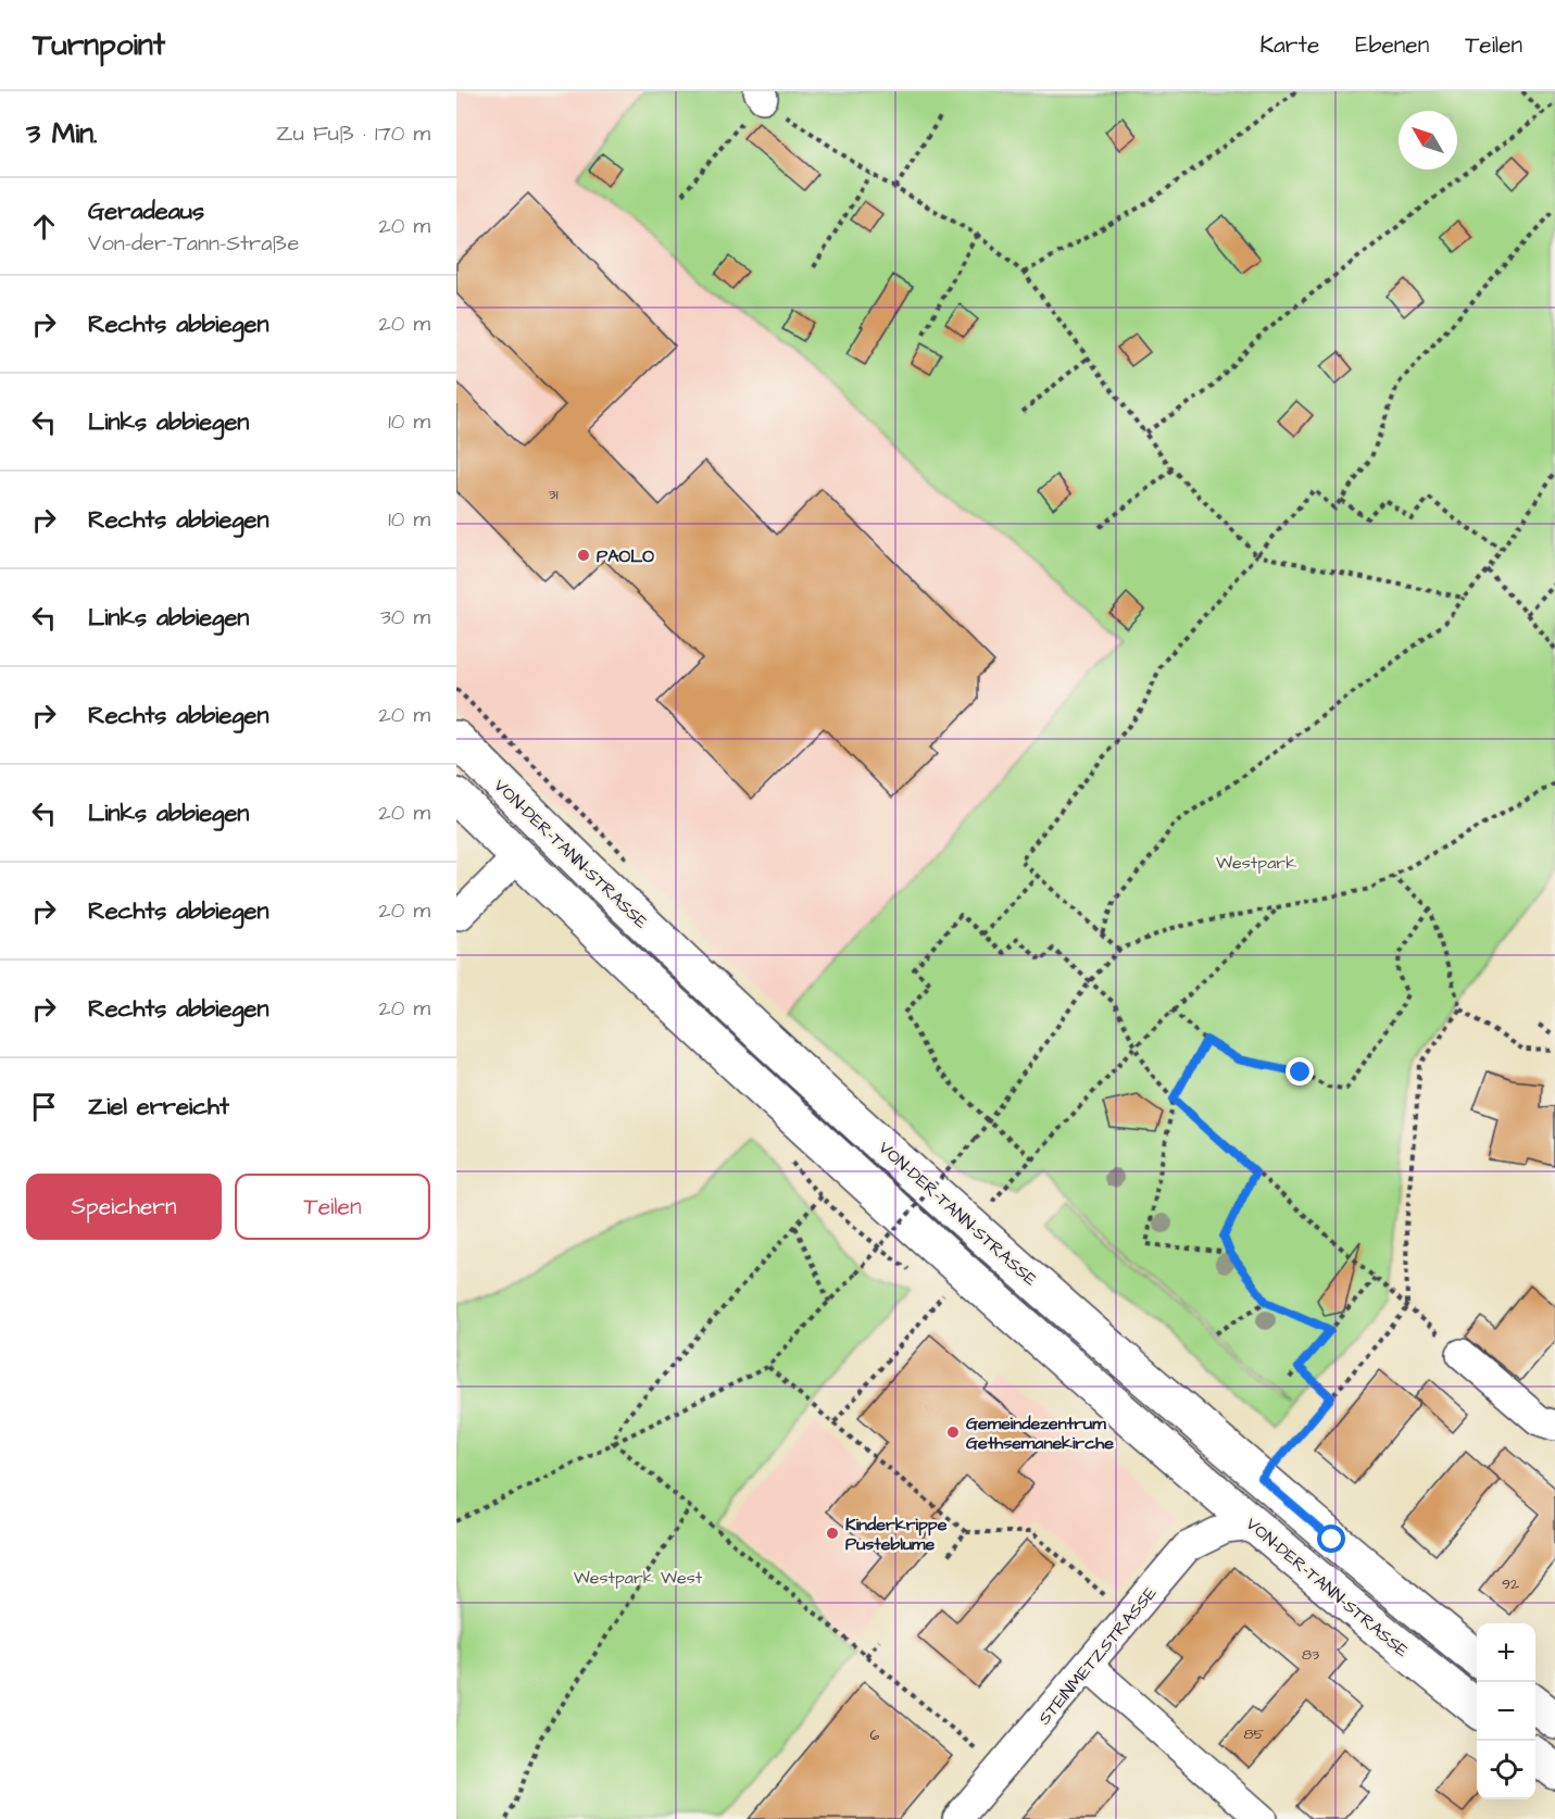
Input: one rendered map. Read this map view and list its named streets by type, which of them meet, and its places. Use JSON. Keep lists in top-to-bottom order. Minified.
{"streets":{"main road":["VON-DER-TANN-STRASSE"],"street":["STEINMETZSTRASSE"]},"crossings":[["VON-DER-TANN-STRASSE","STEINMETZSTRASSE"]],"parks":["Westpark","Westpark West"],"places":["PAOLO","Gemeindezentrum Gethsemanekirche","Kinderkrippe Pusteblume"],"house_numbers":["31","92","83","85","6"],"north":"top left","page":{"header":"Turnpoint","nav":["Karte","Ebenen","Teilen"],"heading":["3 Min.","Zu Fuß · 170 m"],"list":[["Geradeaus","Von-der-Tann-Straße","20 m"],["Rechts abbiegen","20 m"],["Links abbiegen","10 m"],["Rechts abbiegen","10 m"],["Links abbiegen","30 m"],["Rechts abbiegen","20 m"],["Links abbiegen","20 m"],["Rechts abbiegen","20 m"],["Rechts abbiegen","20 m"],"Ziel erreicht"],"buttons":["Speichern","Teilen"],"map_buttons":["+","−"]}}
